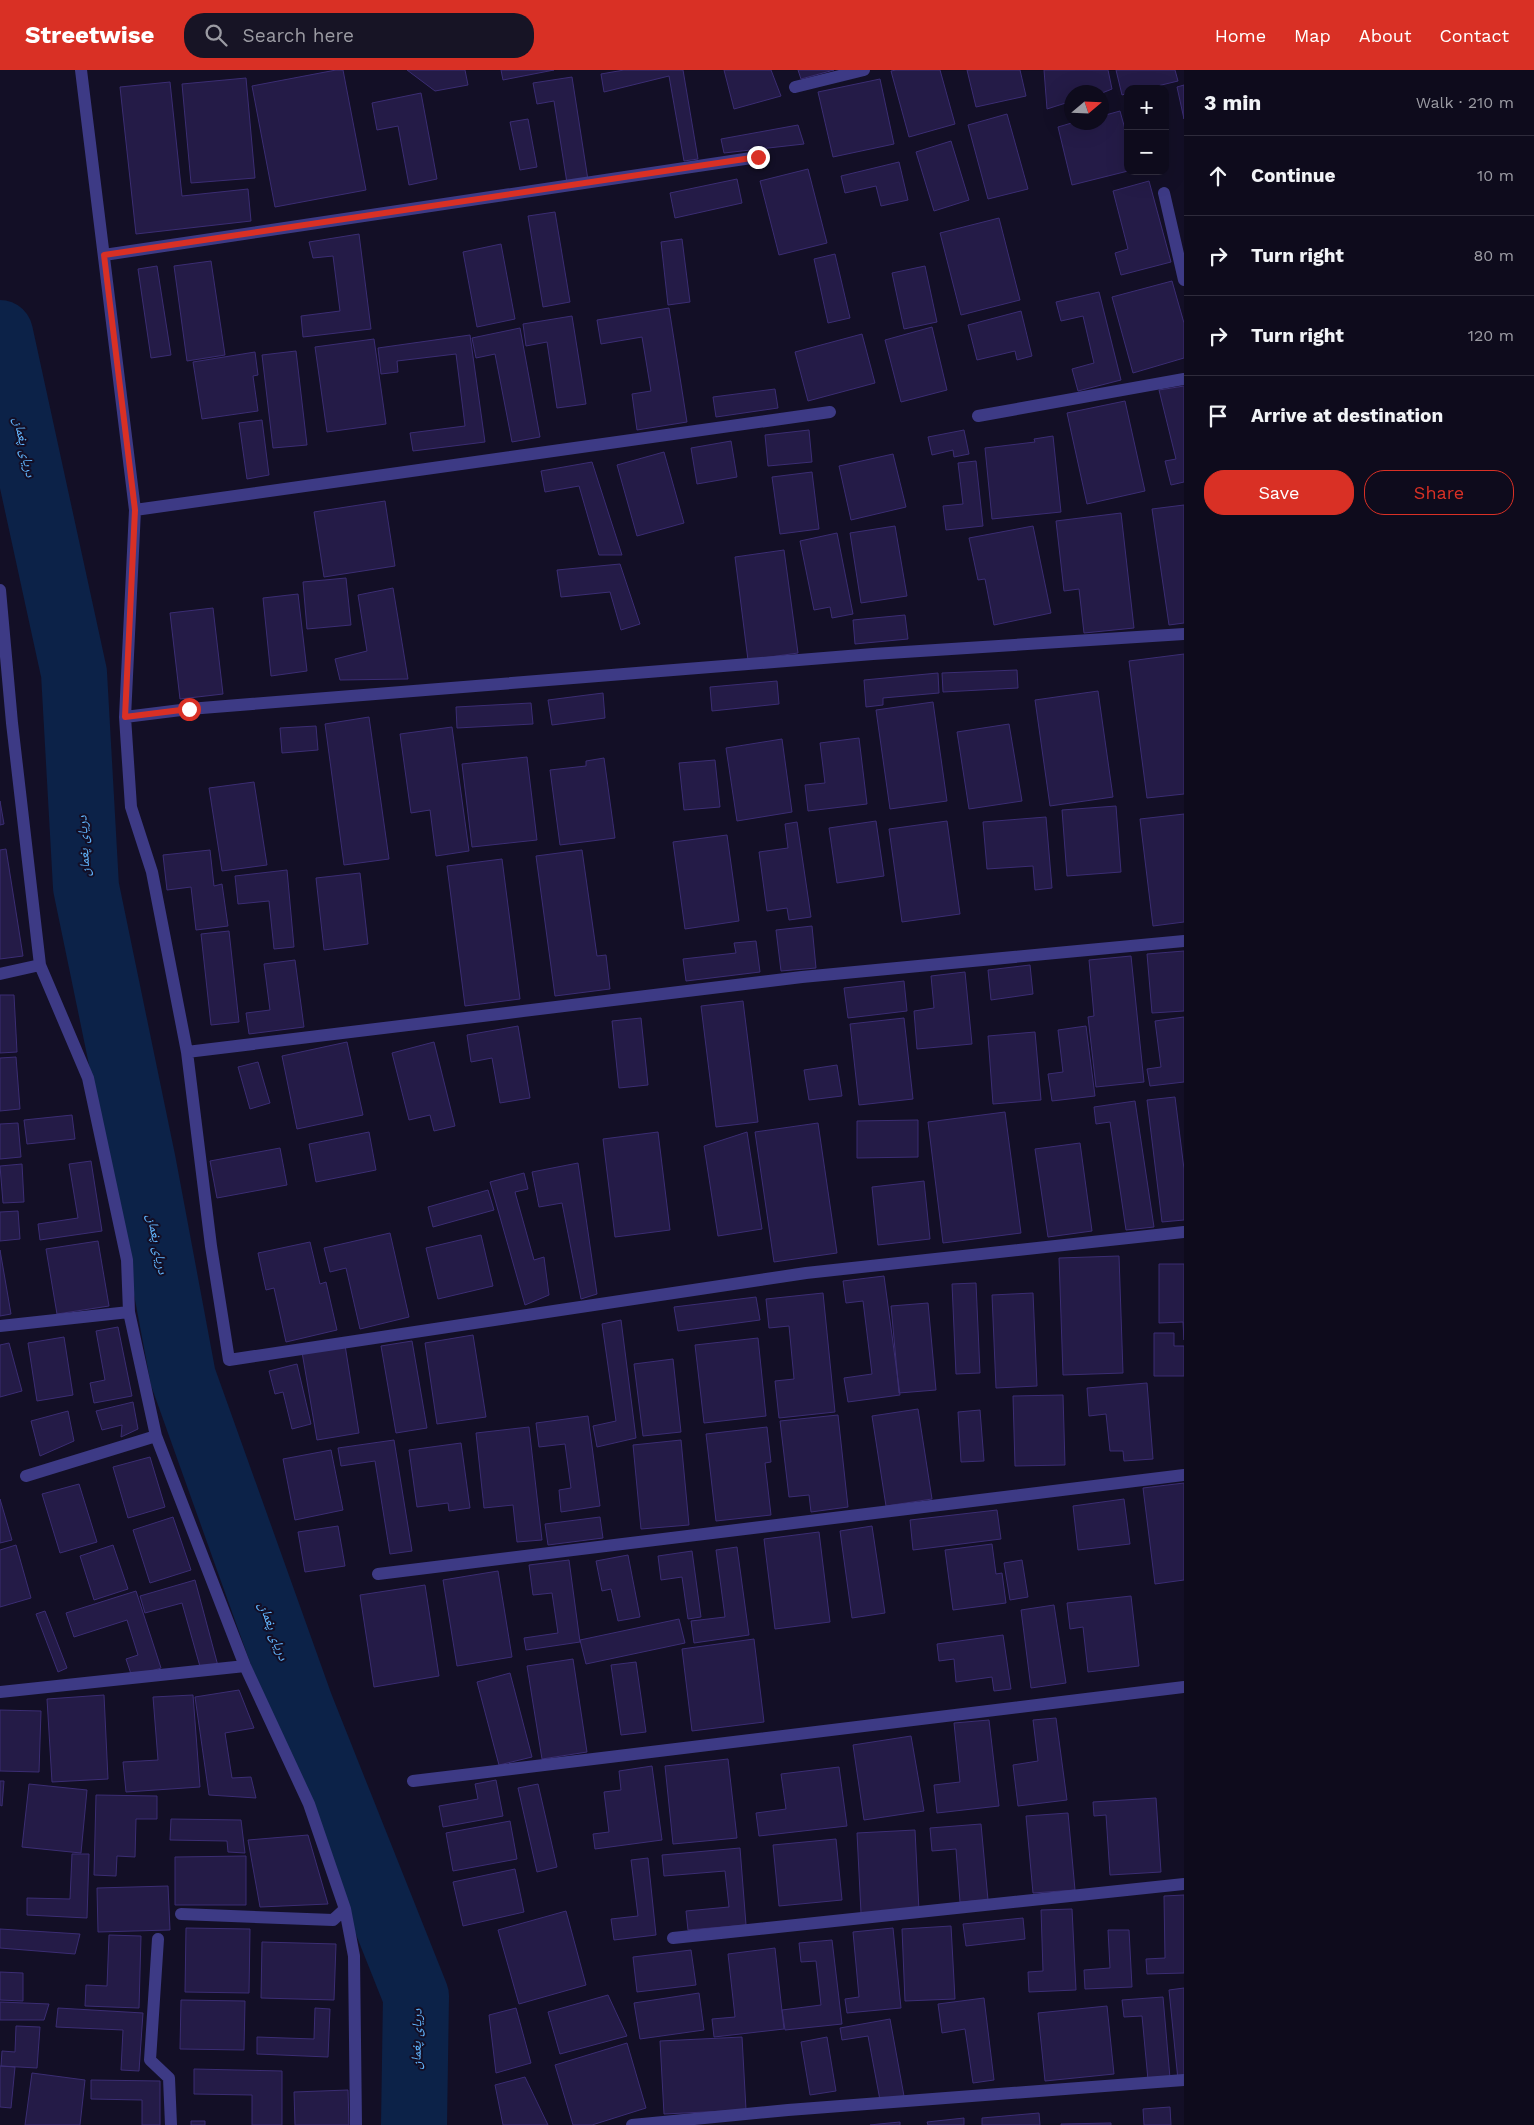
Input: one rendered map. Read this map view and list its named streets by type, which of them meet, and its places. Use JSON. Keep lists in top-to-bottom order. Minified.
{"water":["دریای پغمان"],"north":"right","page":{"header":"Streetwise","search":"Search here","nav":["Home","Map","About","Contact"],"heading":["3 min","Walk · 210 m"],"map_buttons":["+","−"],"list":[["Continue","10 m"],["Turn right","80 m"],["Turn right","120 m"],"Arrive at destination"],"buttons":["Save","Share"]}}
